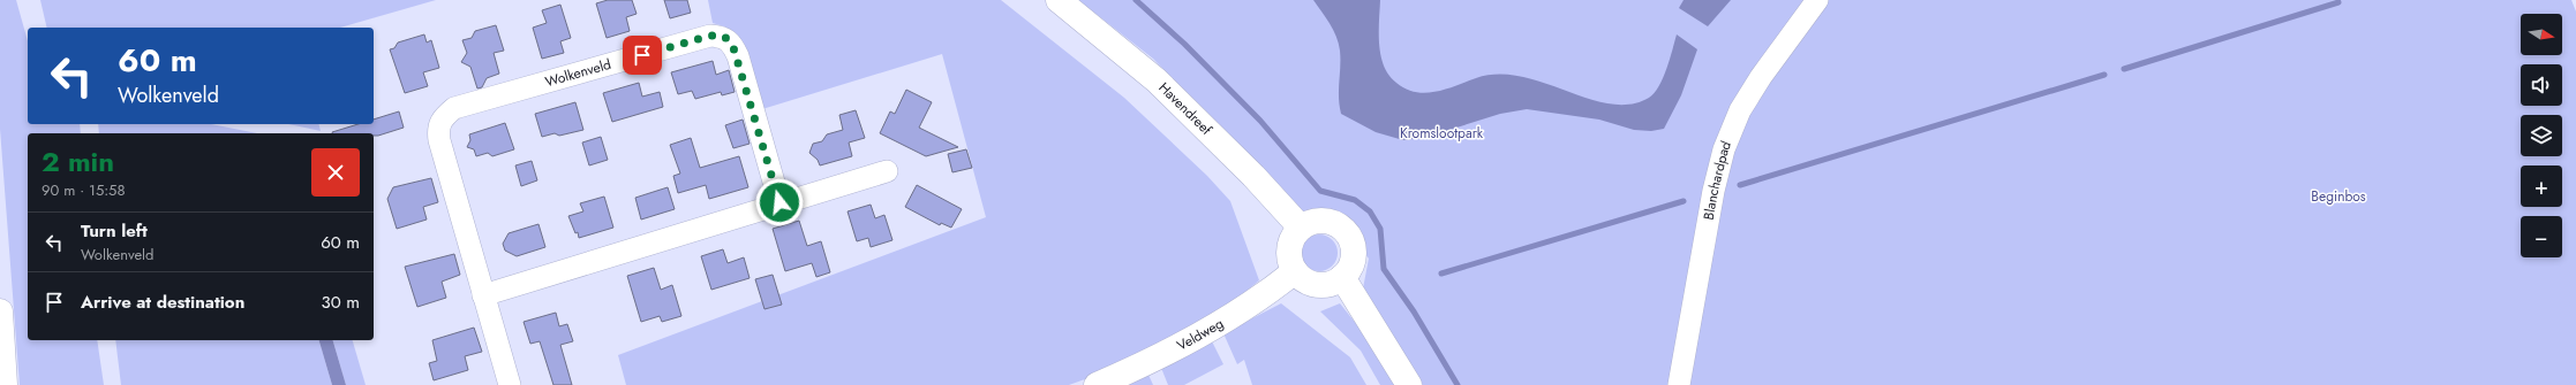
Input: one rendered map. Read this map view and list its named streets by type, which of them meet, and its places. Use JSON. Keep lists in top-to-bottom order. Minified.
{"streets":{"street":["Wolkenveld","Havendreef","Blanchardpad","Veldweg"]},"crossings":[["Havendreef","Veldweg"]],"parks":["Kromslootpark","Beginbos"],"north":"right","page":{"map_buttons":["+","−"],"turn":["60 m","Wolkenveld"],"heading":["2 min","90 m · 15:58"],"list":[{"name":"Turn left","note":"Wolkenveld","value":"60 m"},{"name":"Arrive at destination","value":"30 m"}]}}
